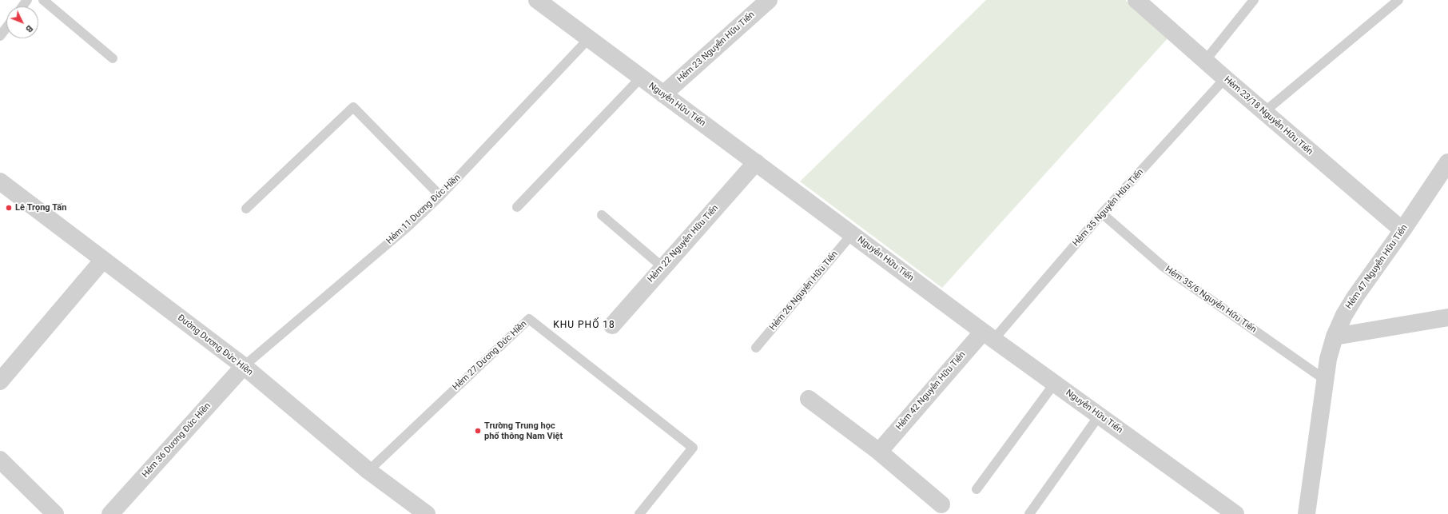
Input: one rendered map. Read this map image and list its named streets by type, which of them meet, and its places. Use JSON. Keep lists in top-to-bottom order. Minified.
{"streets":{"street":["Hẻm 23 Nguyễn Hữu Tiến","Nguyễn Hữu Tiến","Hẻm 23/18 Nguyễn Hữu Tiến","Hẻm 22 Nguyễn Hữu Tiến","Hẻm 47 Nguyễn Hữu Tiến","Đường Dương Đức Hiền","Hẻm 42 Nguyễn Hữu Tiến","Hẻm 36 Dương Đức Hiền"],"lane":["Hẻm 35 Nguyễn Hữu Tiến","Hẻm 11 Dương Đức Hiền","Hẻm 26 Nguyễn Hữu Tiến","Hẻm 35/6 Nguyễn Hữu Tiến","Hẻm 27 Dương Đức Hiền"]},"crossings":[["Hẻm 23 Nguyễn Hữu Tiến","Nguyễn Hữu Tiến"],["Nguyễn Hữu Tiến","Hẻm 35 Nguyễn Hữu Tiến"],["Nguyễn Hữu Tiến","Hẻm 11 Dương Đức Hiền"],["Nguyễn Hữu Tiến","Hẻm 22 Nguyễn Hữu Tiến"],["Nguyễn Hữu Tiến","Hẻm 26 Nguyễn Hữu Tiến"],["Nguyễn Hữu Tiến","Hẻm 42 Nguyễn Hữu Tiến"],["Hẻm 23/18 Nguyễn Hữu Tiến","Hẻm 35 Nguyễn Hữu Tiến"],["Hẻm 23/18 Nguyễn Hữu Tiến","Hẻm 47 Nguyễn Hữu Tiến"],["Hẻm 35 Nguyễn Hữu Tiến","Hẻm 35/6 Nguyễn Hữu Tiến"],["Hẻm 35 Nguyễn Hữu Tiến","Hẻm 42 Nguyễn Hữu Tiến"],["Hẻm 11 Dương Đức Hiền","Đường Dương Đức Hiền"],["Hẻm 11 Dương Đức Hiền","Hẻm 36 Dương Đức Hiền"],["Hẻm 47 Nguyễn Hữu Tiến","Hẻm 35/6 Nguyễn Hữu Tiến"],["Đường Dương Đức Hiền","Hẻm 27 Dương Đức Hiền"],["Đường Dương Đức Hiền","Hẻm 36 Dương Đức Hiền"]],"districts":["KHU PHỐ 18"],"places":["Lê Trọng Tấn","Trường Trung học phổ thông Nam Việt"],"north":"bottom right"}
